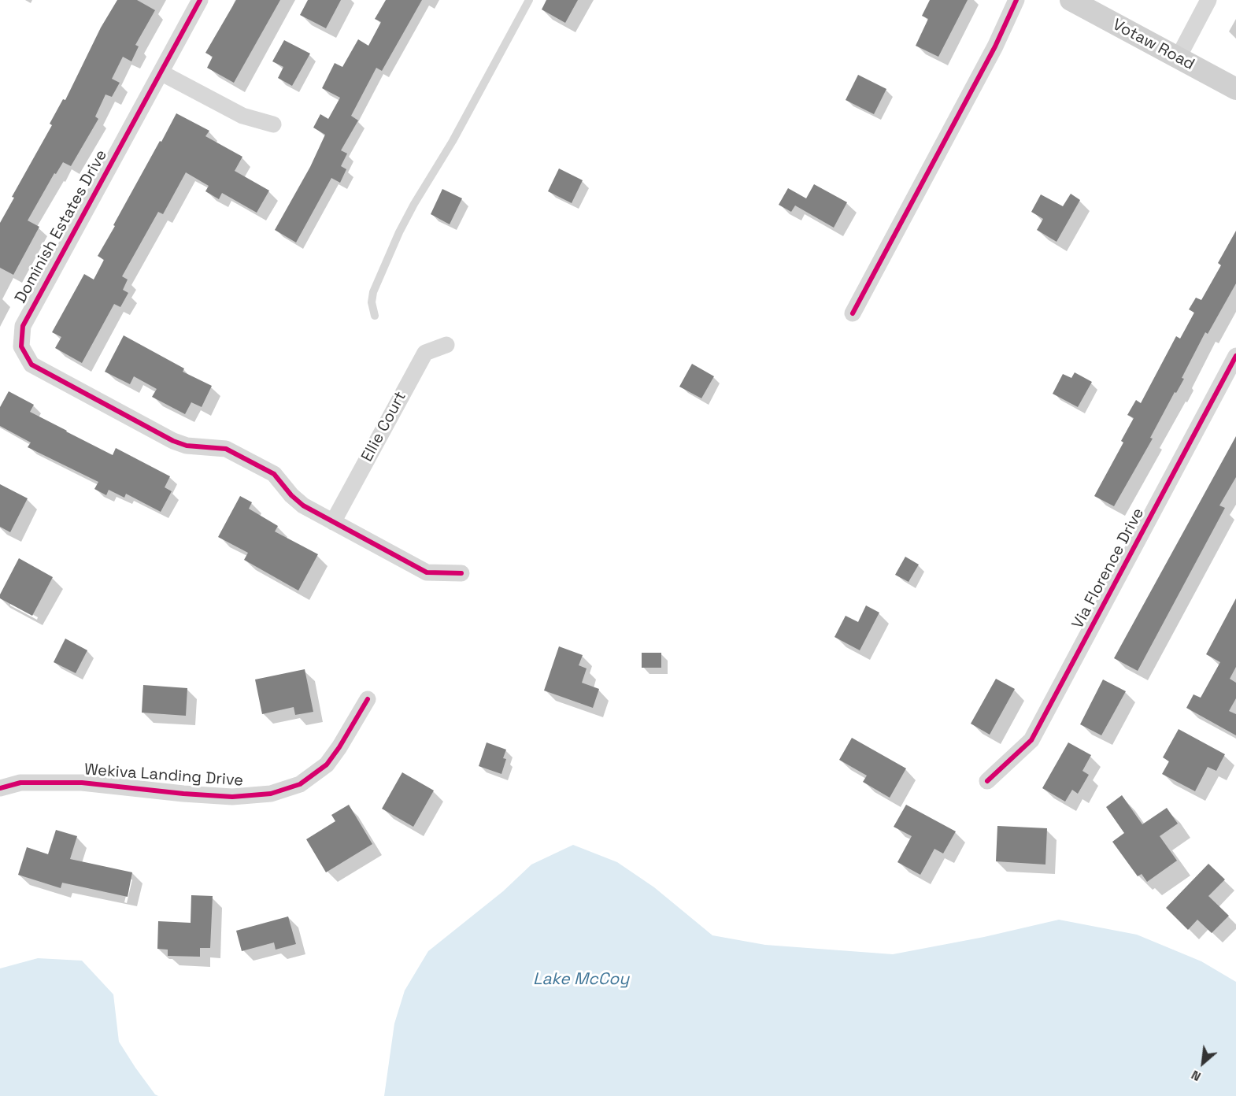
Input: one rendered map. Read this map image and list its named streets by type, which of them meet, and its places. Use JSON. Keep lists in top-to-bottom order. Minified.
{"streets":{"street":["Votaw Road","Dominish Estates Drive","Ellie Court","Via Florence Drive","Wekiva Landing Drive"]},"crossings":[["Dominish Estates Drive","Ellie Court"]],"water":["Lake McCoy"],"north":"bottom left"}
